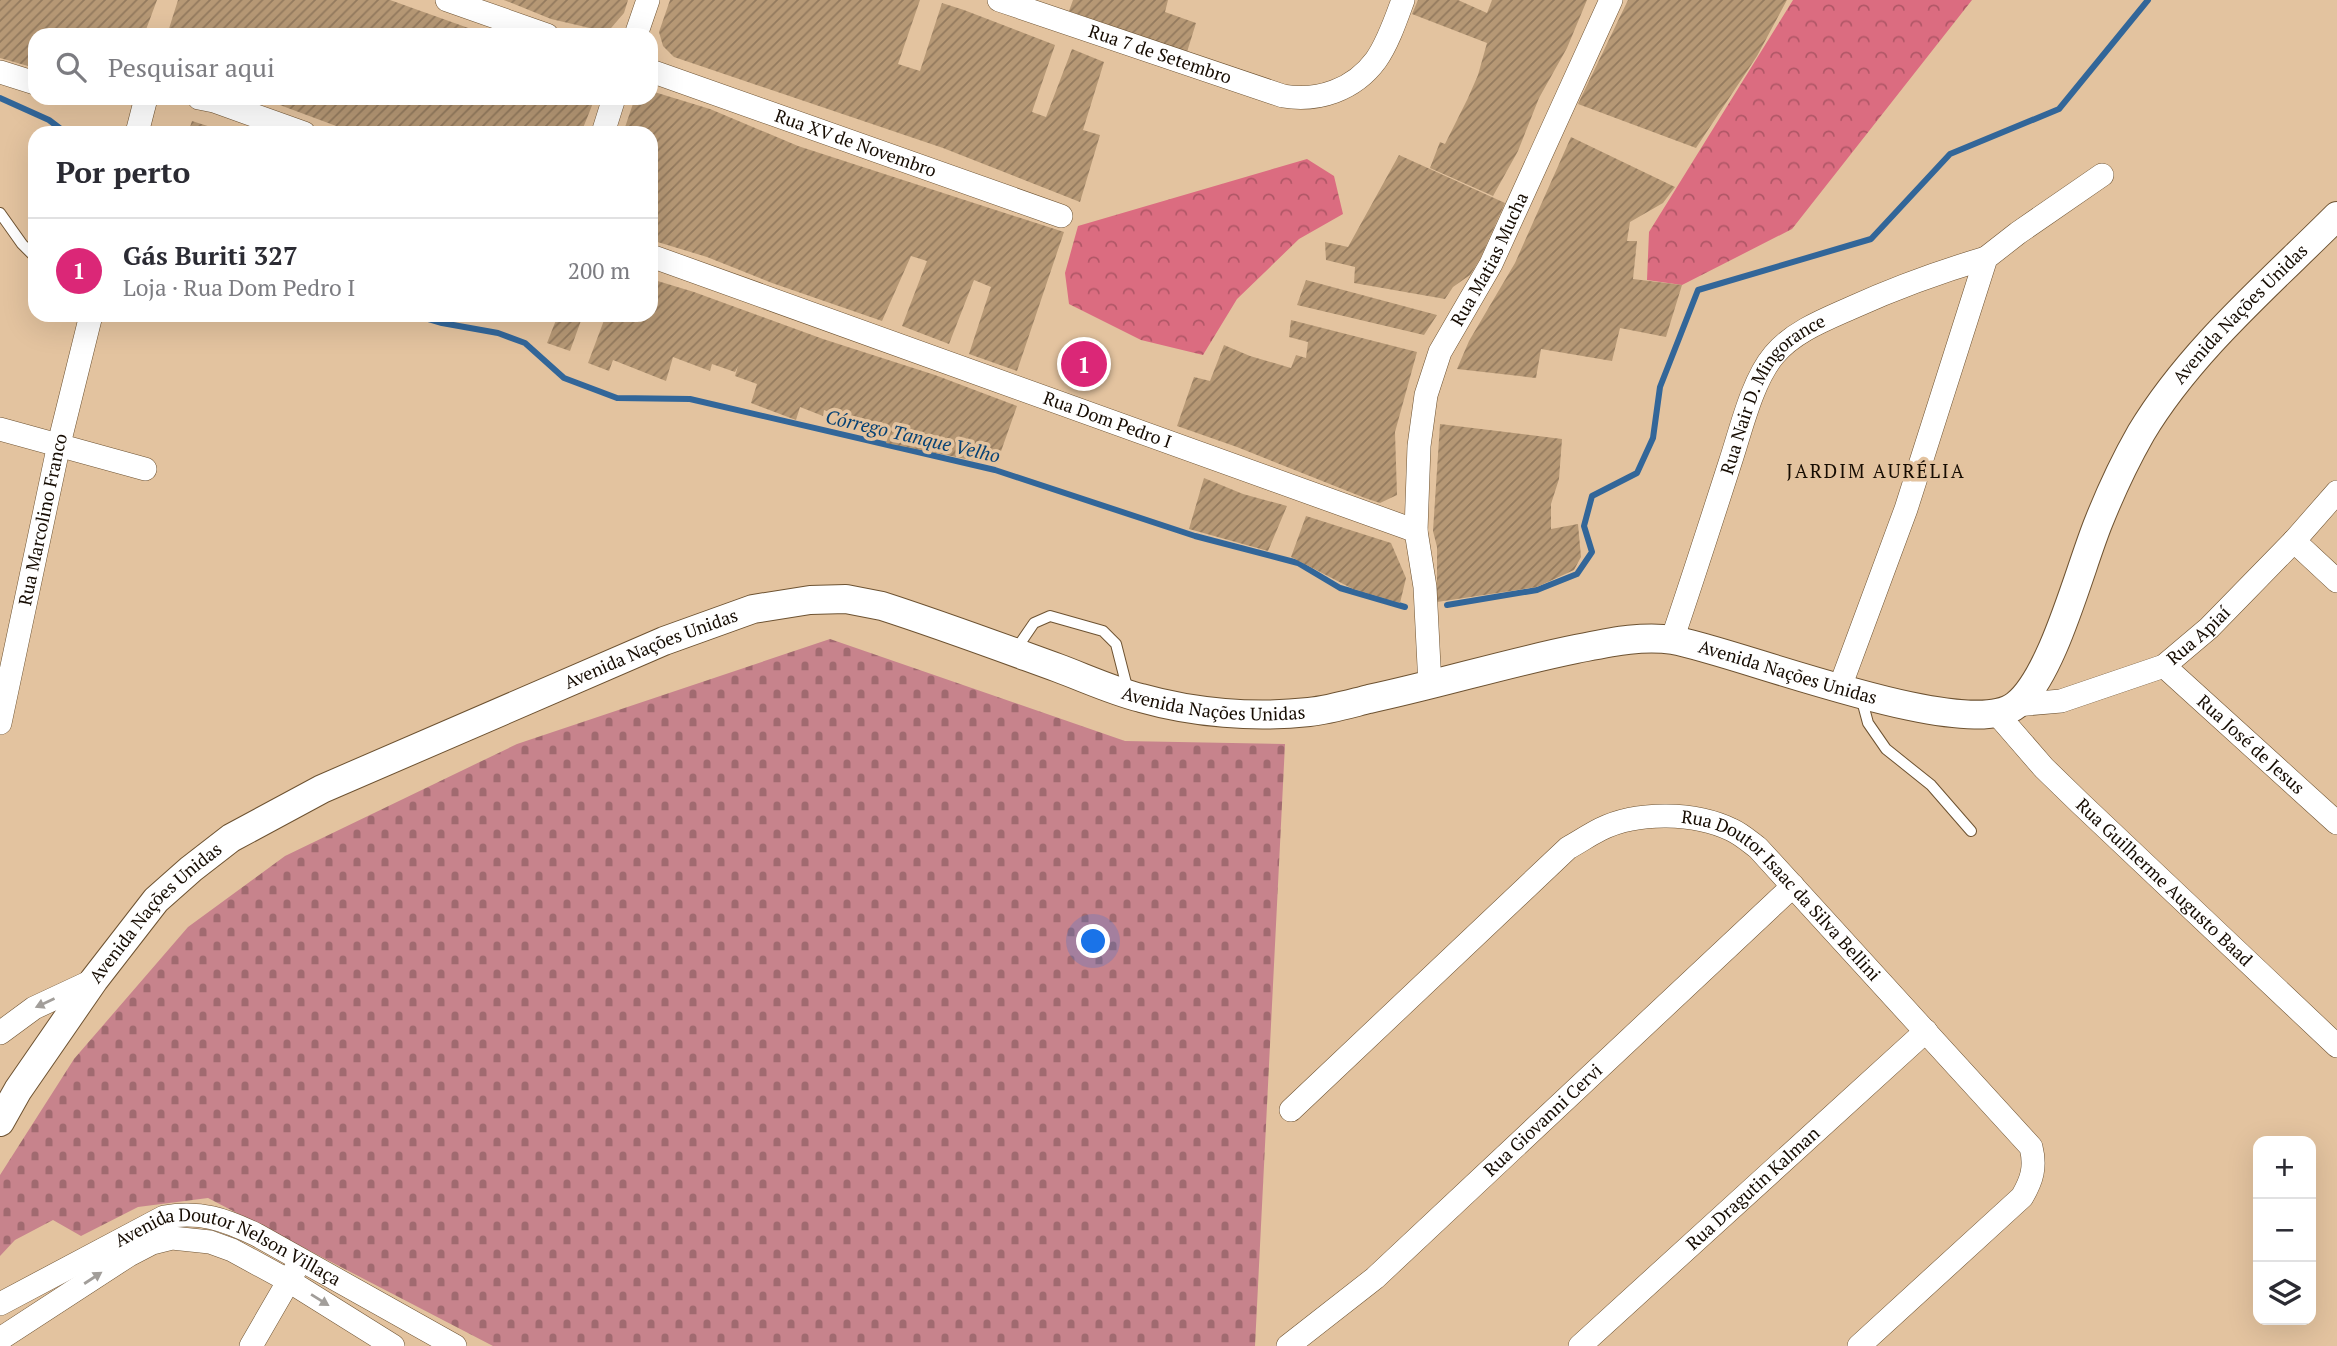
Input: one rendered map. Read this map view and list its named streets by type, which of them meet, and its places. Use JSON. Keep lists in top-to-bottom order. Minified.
{"streets":{"street":["Rua 7 de Setembro","Rua XV de Novembro","Rua Matias Mucha","Avenida Nações Unidas","Rua Nair D. Mingorance","Rua Dom Pedro I","Rua Marcolino Franco","Rua Apiaí","Rua José de Jesus","Rua Guilherme Augusto Baad","Rua Doutor Isaac da Silva Bellini","Rua Giovanni Cervi","Rua Dragutin Kalman","Avenida Doutor Nelson Villaça"]},"crossings":[["Rua Matias Mucha","Rua Dom Pedro I"],["Avenida Nações Unidas","Rua Nair D. Mingorance"],["Avenida Nações Unidas","Rua Apiaí"],["Avenida Nações Unidas","Rua Guilherme Augusto Baad"],["Rua Apiaí","Rua José de Jesus"],["Rua Apiaí","Rua Guilherme Augusto Baad"],["Rua Doutor Isaac da Silva Bellini","Rua Giovanni Cervi"],["Rua Doutor Isaac da Silva Bellini","Rua Dragutin Kalman"]],"districts":["JARDIM AURÉLIA"],"water":["Córrego Tanque Velho"],"page":{"search":"Pesquisar aqui","heading":"Por perto","list":[{"mark":"1","name":"Gás Buriti 327","note":"Loja · Rua Dom Pedro I","value":"200 m"}],"pins":"1","map_buttons":["+","−"]}}
